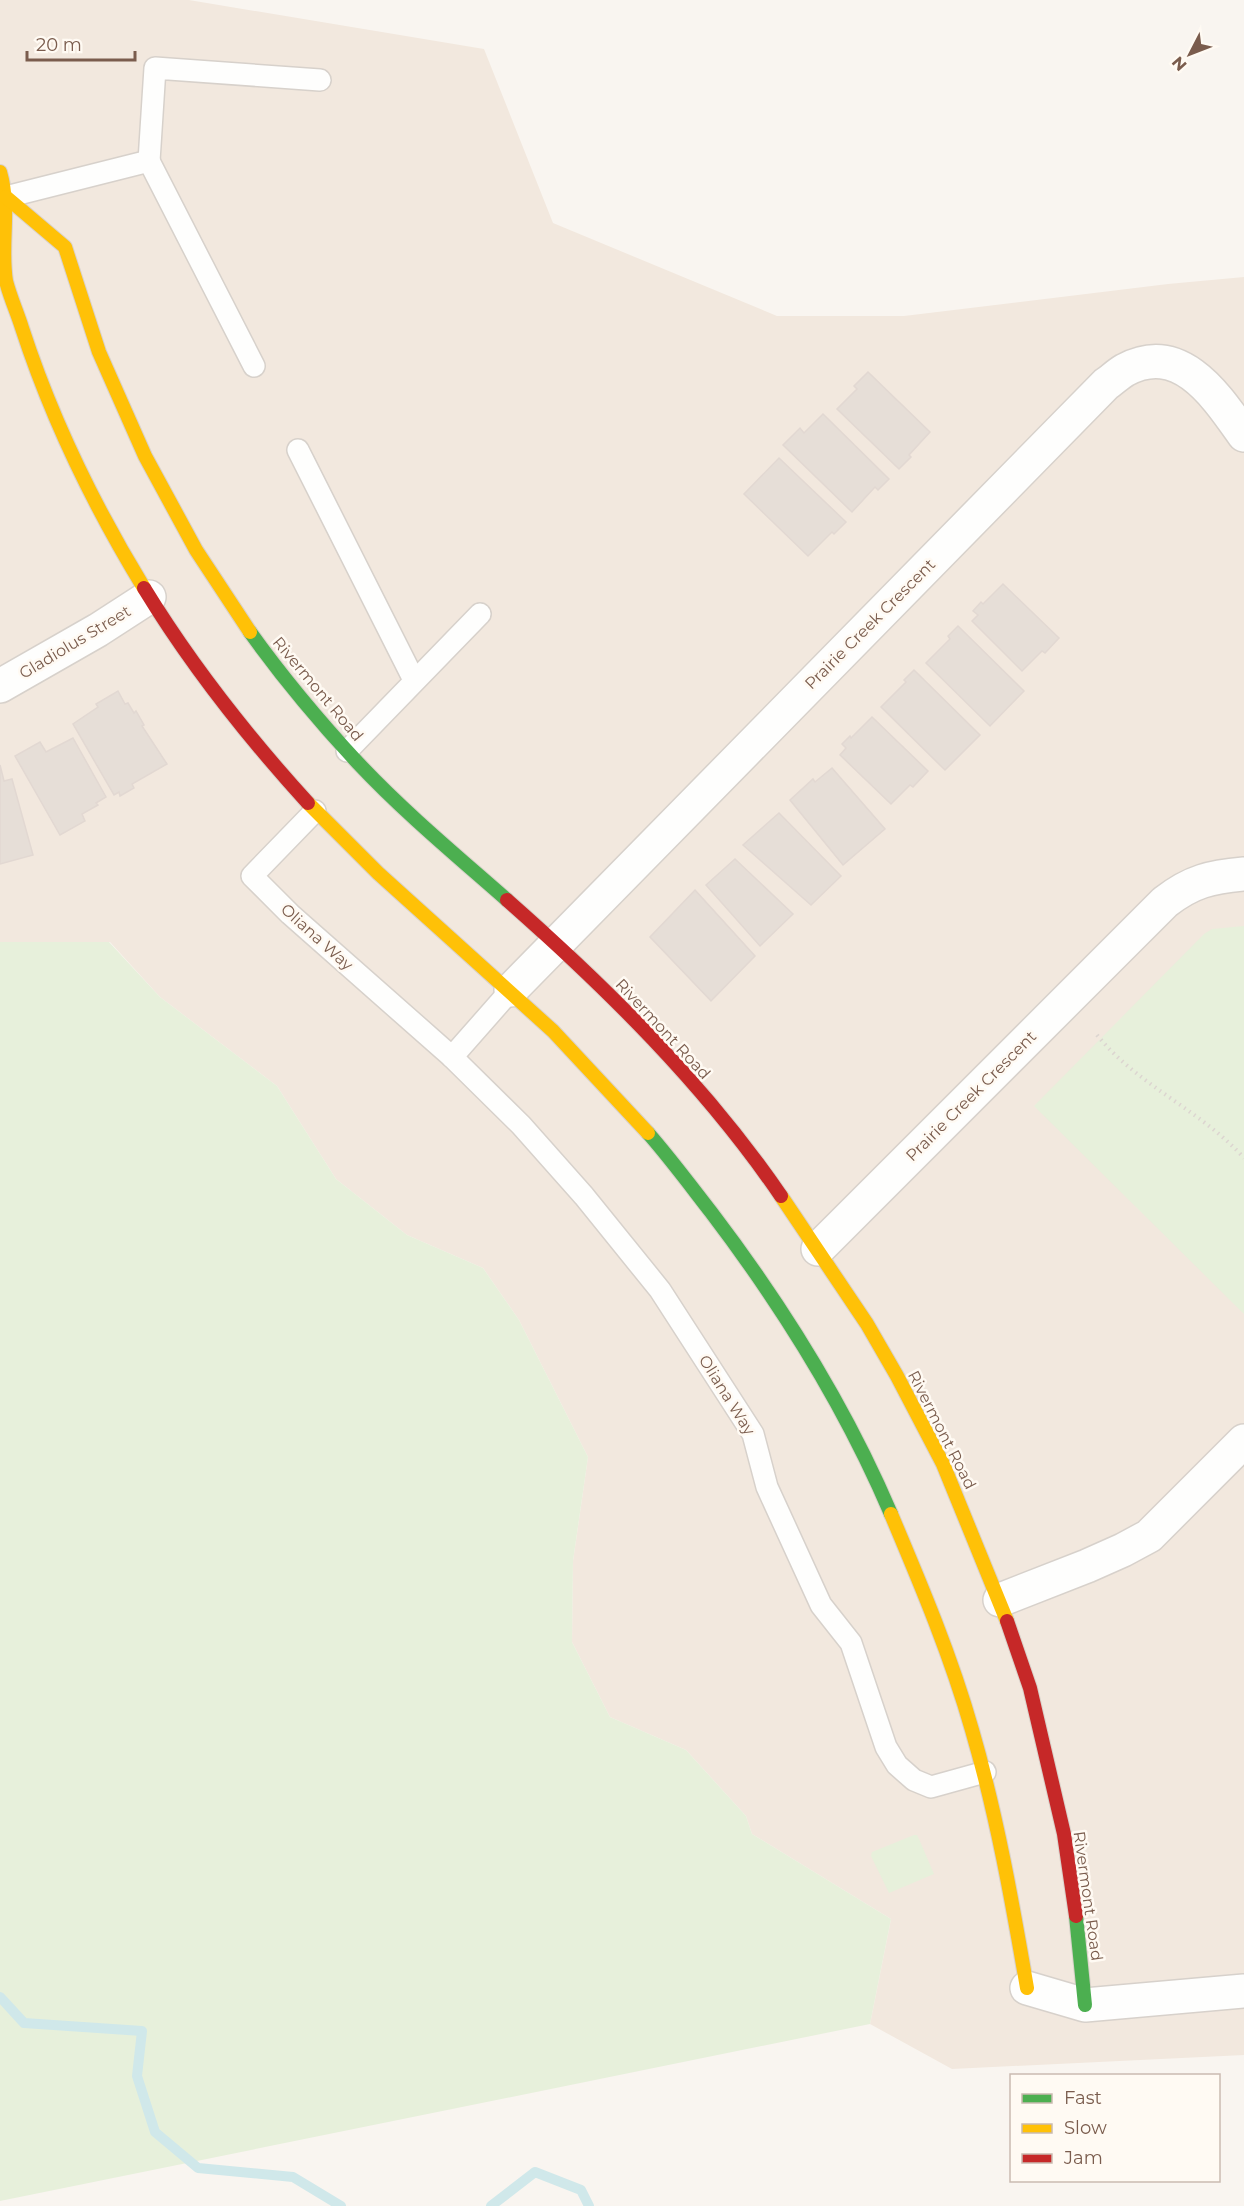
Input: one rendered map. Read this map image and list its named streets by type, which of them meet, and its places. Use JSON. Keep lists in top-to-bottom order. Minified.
{"streets":{"street":["Prairie Creek Crescent","Gladiolus Street","Rivermont Road"],"lane":["Oliana Way"]},"crossings":[["Prairie Creek Crescent","Rivermont Road"]],"legend":["Fast","Slow","Jam"],"scale_bar":"20 m","north":"bottom left"}
